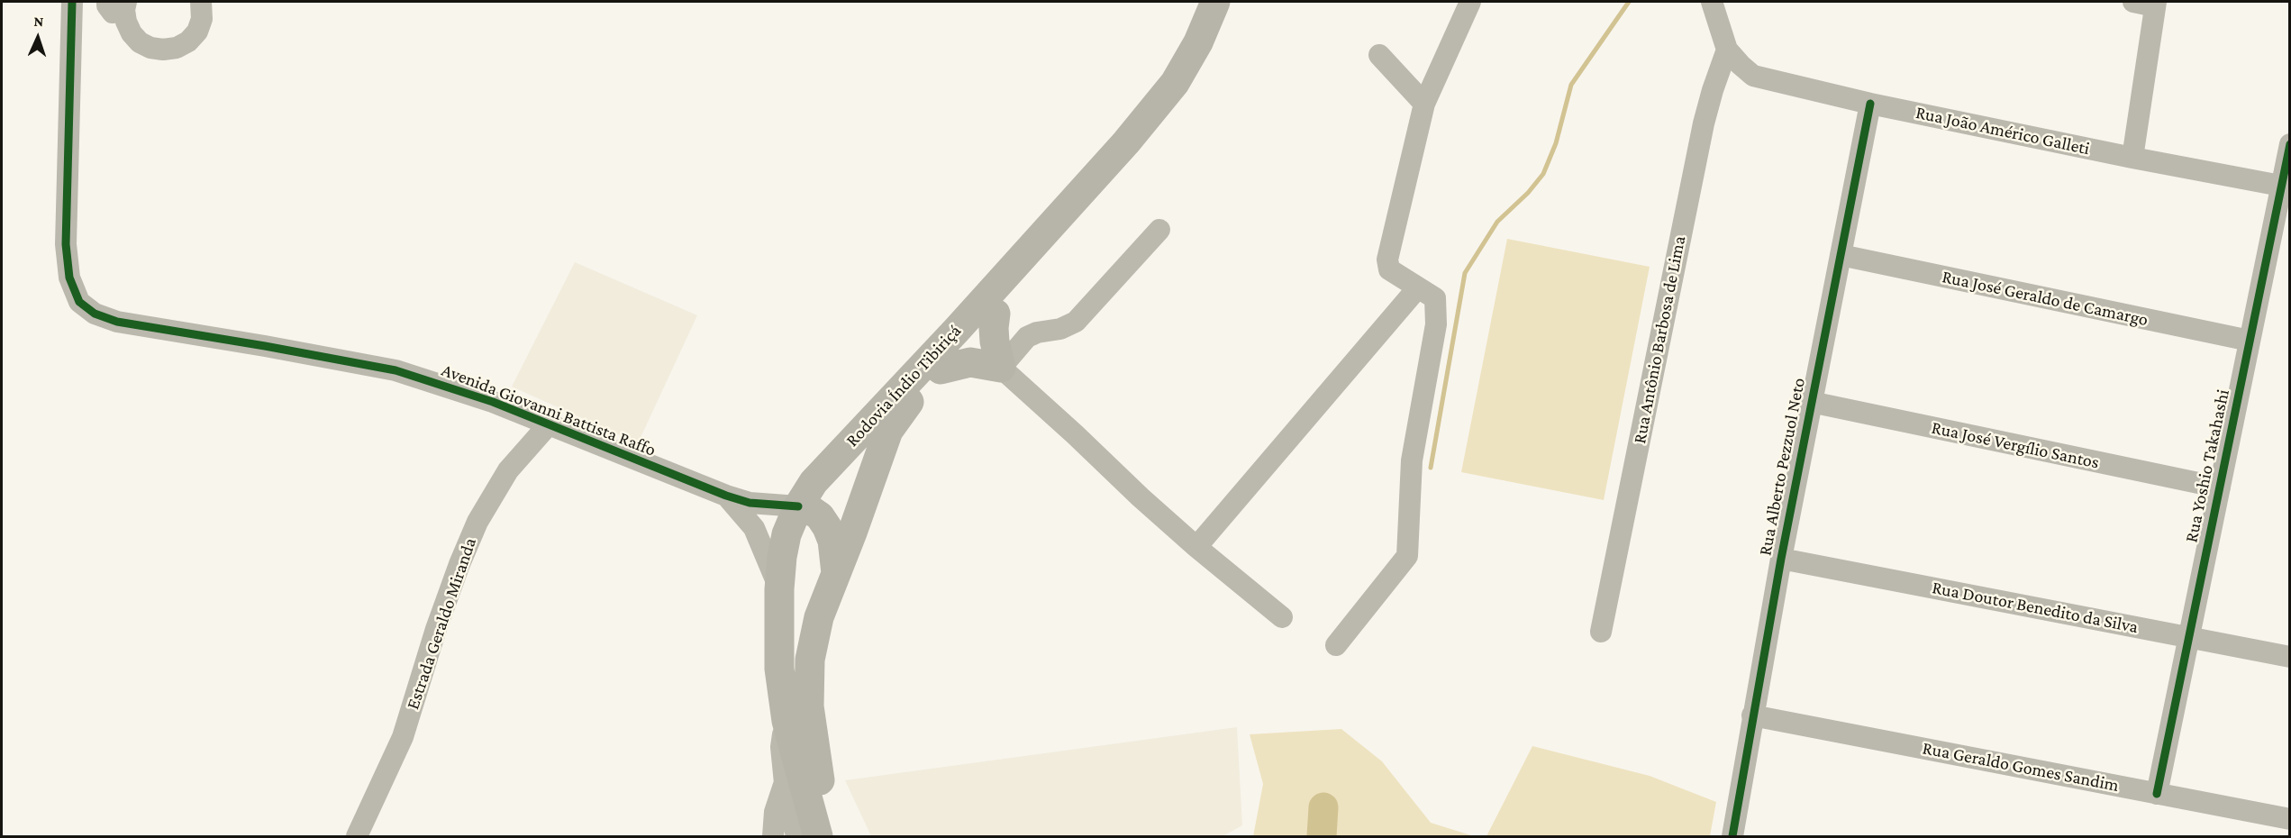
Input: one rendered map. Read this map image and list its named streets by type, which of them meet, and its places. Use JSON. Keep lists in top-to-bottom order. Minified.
{"streets":{"highway":["Rodovia Índio Tibiriçá"],"street":["Rua João Américo Galleti","Rua José Geraldo de Camargo","Rua Antônio Barbosa de Lima","Avenida Giovanni Battista Raffo","Rua José Vergílio Santos","Rua Yoshio Takahashi","Rua Alberto Pezzuol Neto","Rua Doutor Benedito da Silva","Estrada Geraldo Miranda","Rua Geraldo Gomes Sandim"]},"crossings":[["Rua João Américo Galleti","Rua Antônio Barbosa de Lima"],["Rua João Américo Galleti","Rua Yoshio Takahashi"],["Rua João Américo Galleti","Rua Alberto Pezzuol Neto"],["Rua José Geraldo de Camargo","Rua Yoshio Takahashi"],["Rua José Geraldo de Camargo","Rua Alberto Pezzuol Neto"],["Rodovia Índio Tibiriçá","Avenida Giovanni Battista Raffo"],["Avenida Giovanni Battista Raffo","Estrada Geraldo Miranda"],["Rua José Vergílio Santos","Rua Yoshio Takahashi"],["Rua José Vergílio Santos","Rua Alberto Pezzuol Neto"],["Rua Yoshio Takahashi","Rua Doutor Benedito da Silva"],["Rua Yoshio Takahashi","Rua Geraldo Gomes Sandim"],["Rua Alberto Pezzuol Neto","Rua Doutor Benedito da Silva"],["Rua Alberto Pezzuol Neto","Rua Geraldo Gomes Sandim"]],"north":"top"}
